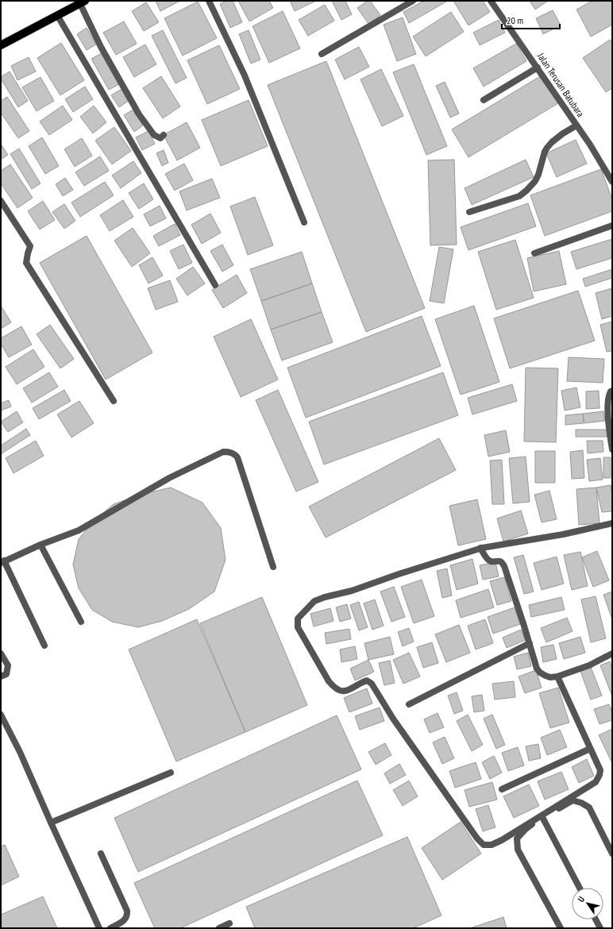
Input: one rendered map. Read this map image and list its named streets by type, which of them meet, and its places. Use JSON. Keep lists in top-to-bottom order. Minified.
{"streets":{"street":["Jalan Terusan Batubara"]},"scale_bar":"20 m","north":"top left"}
